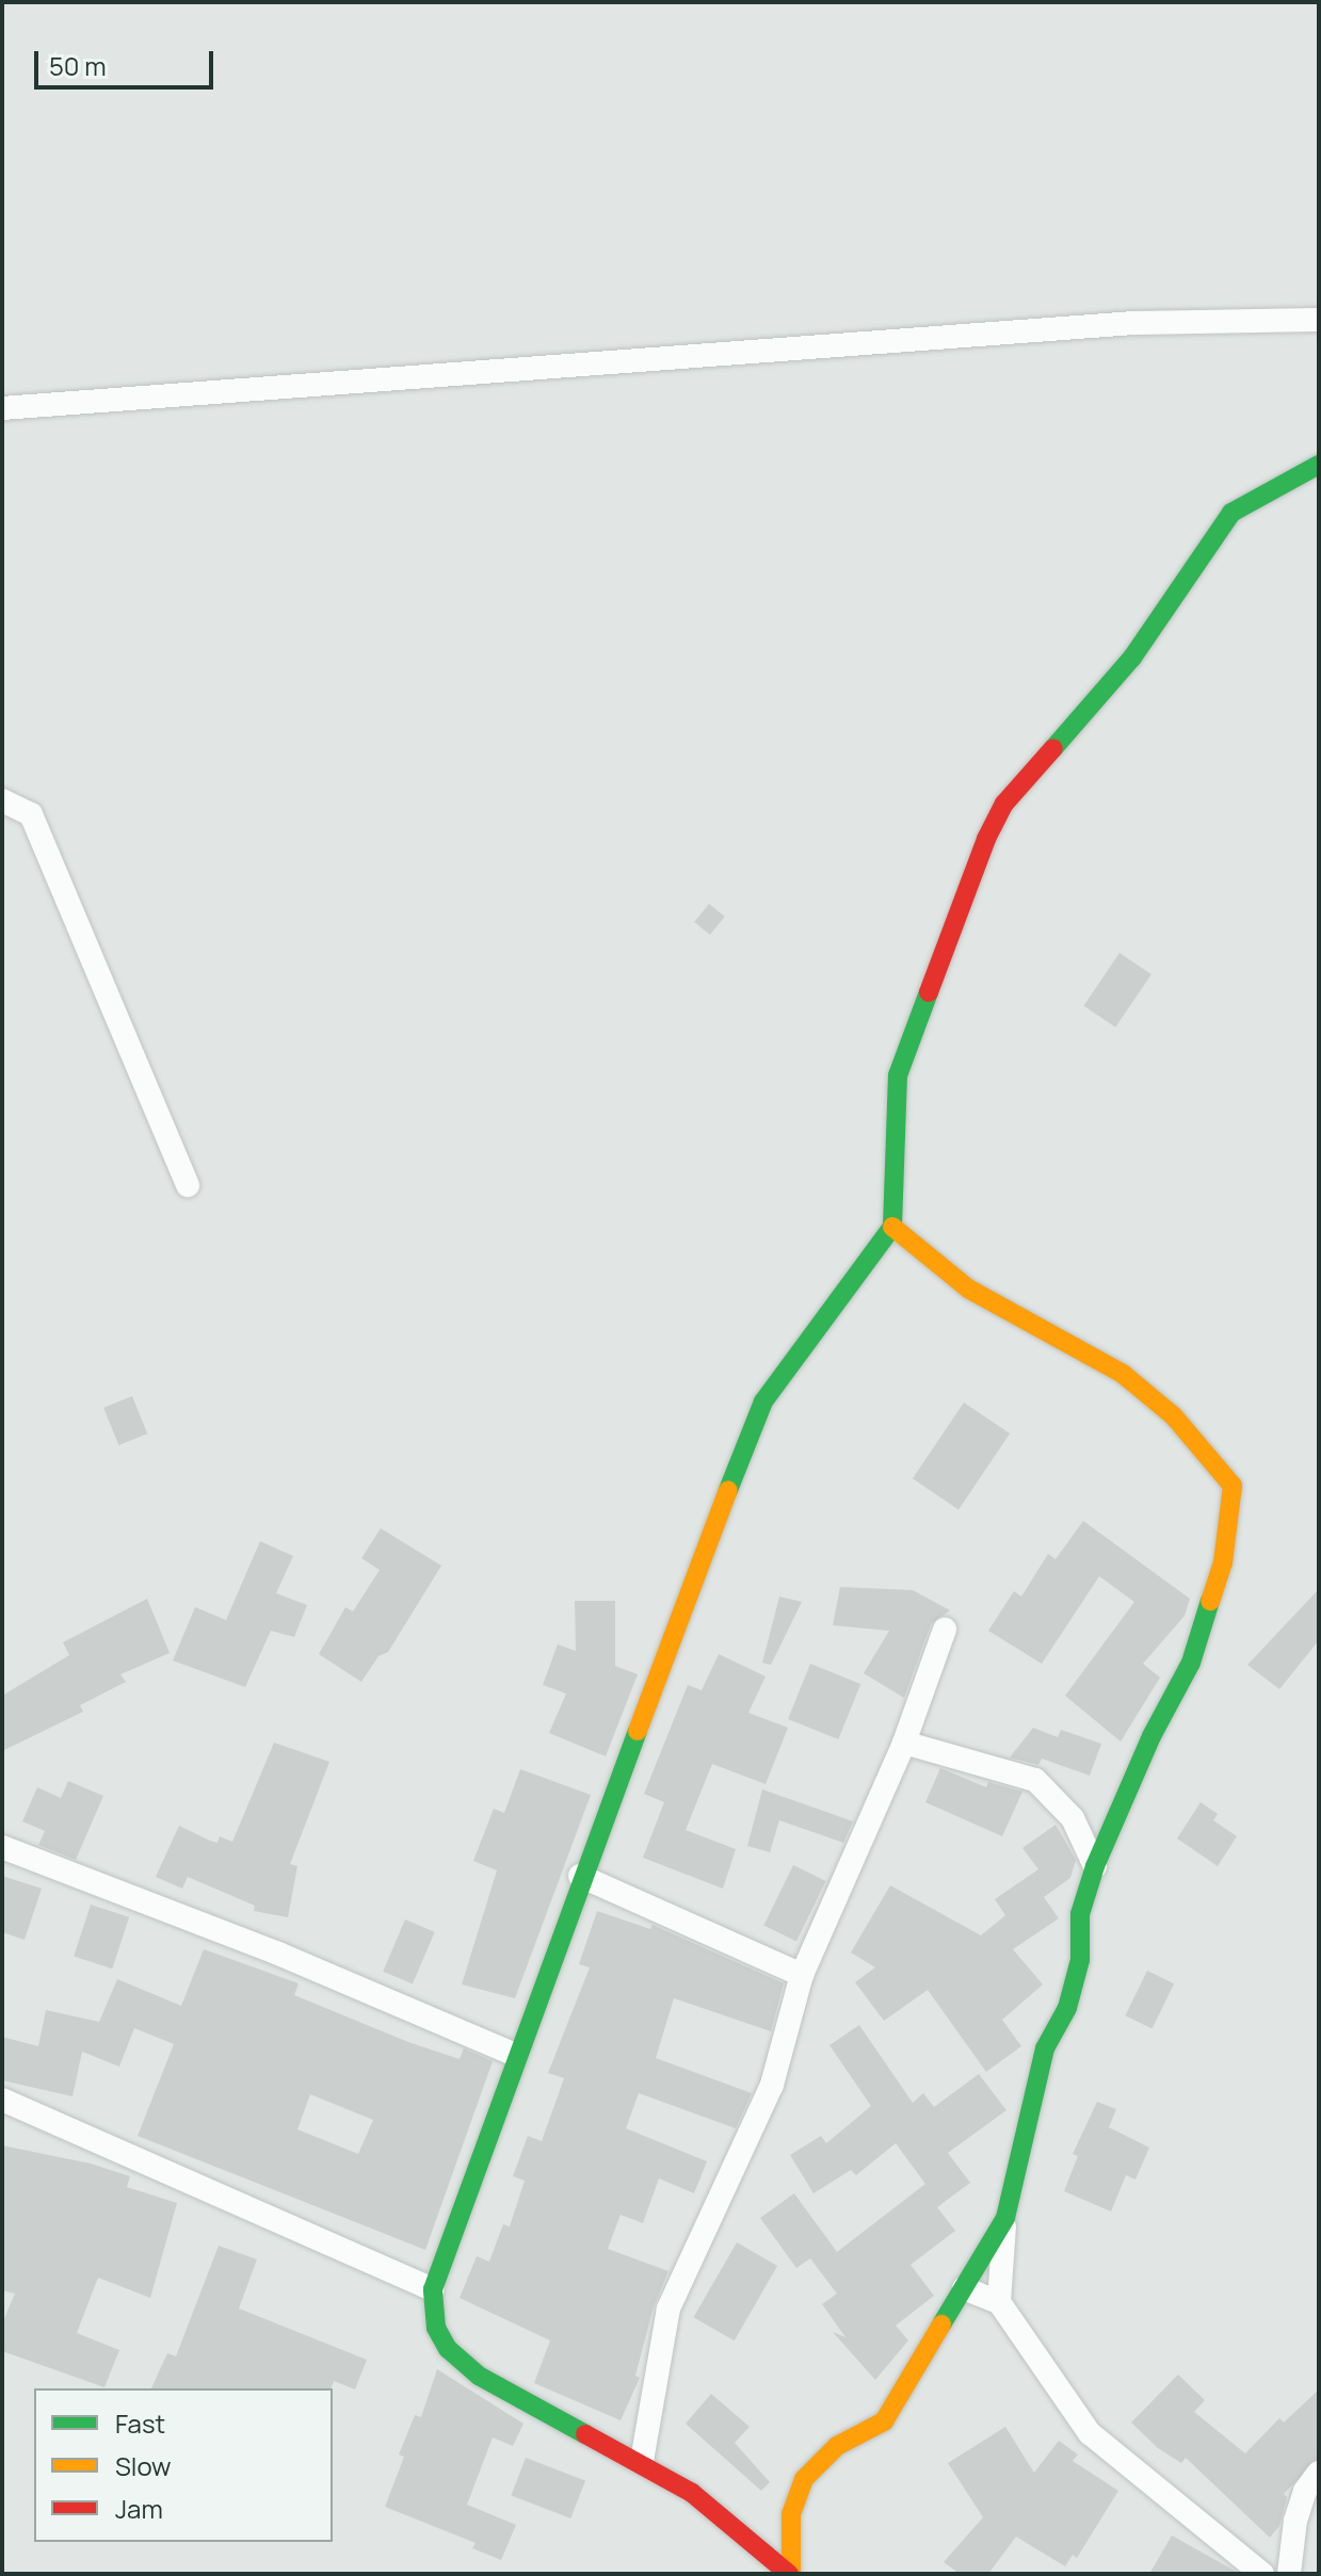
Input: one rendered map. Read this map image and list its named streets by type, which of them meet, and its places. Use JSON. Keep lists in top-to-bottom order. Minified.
{"legend":["Fast","Slow","Jam"],"scale_bar":"50 m"}
